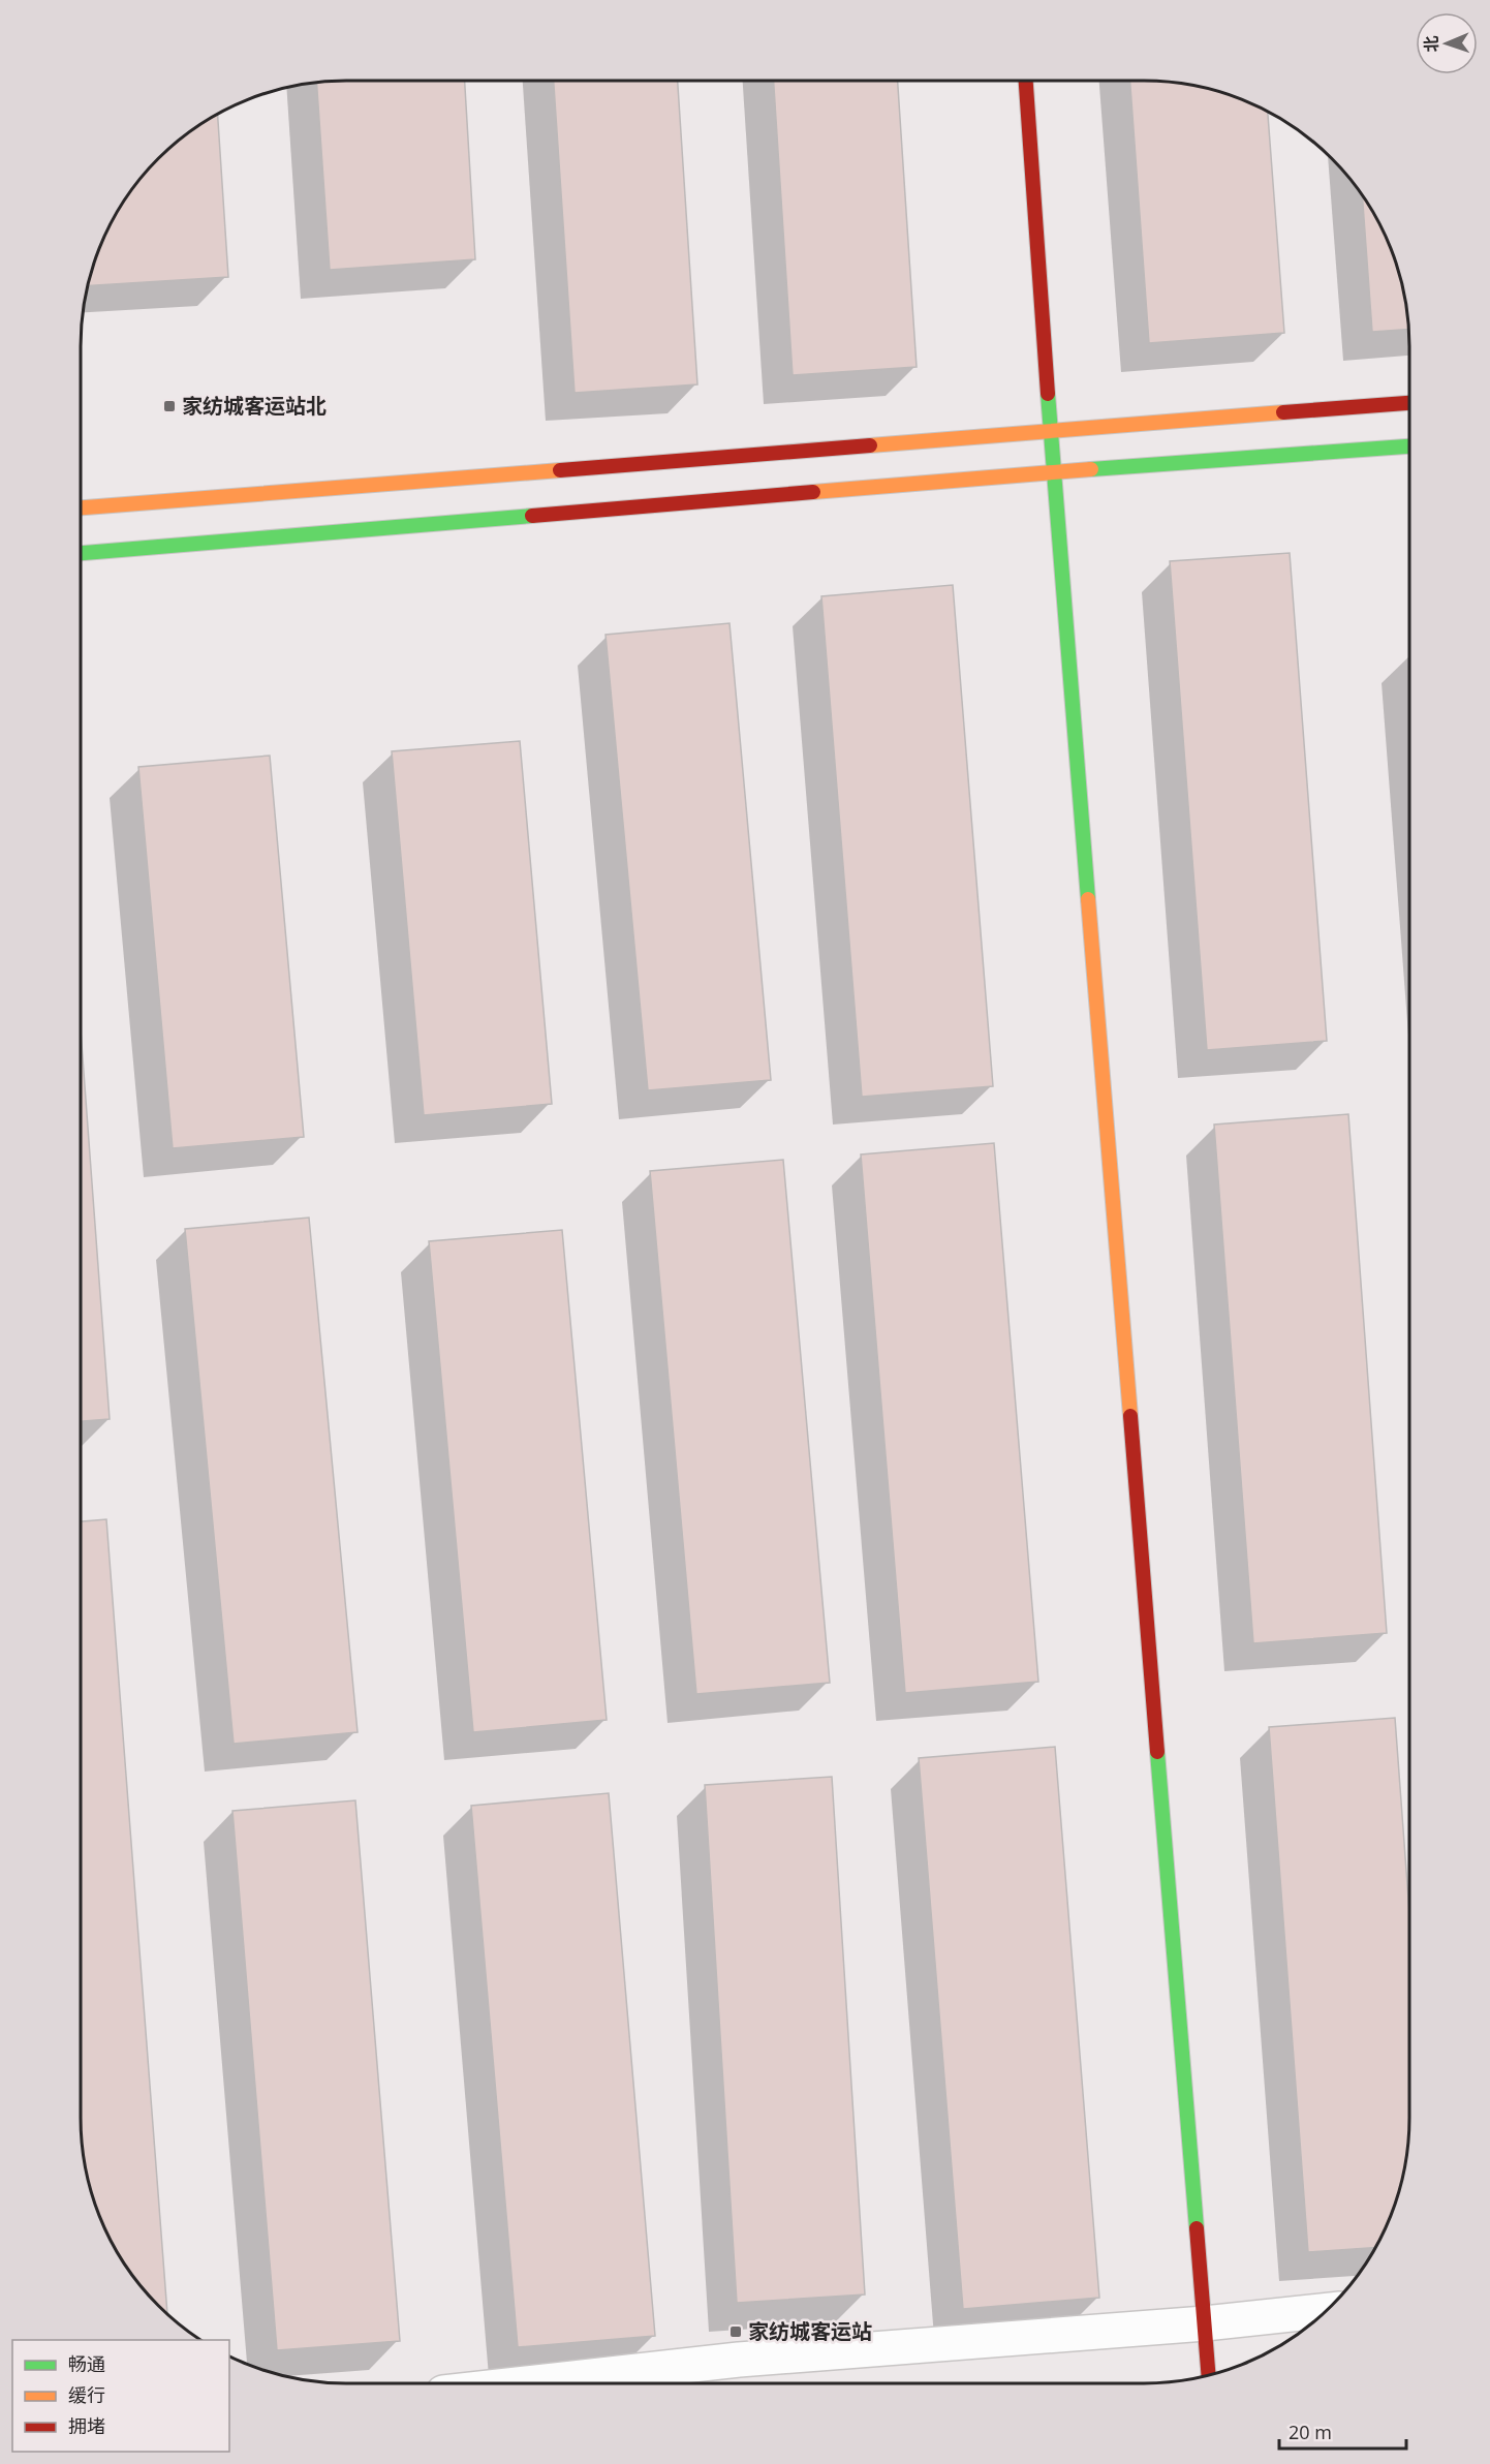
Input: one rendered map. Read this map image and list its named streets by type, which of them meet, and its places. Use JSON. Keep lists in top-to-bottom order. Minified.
{"places":{"transit":["家纺城客运站北","家纺城客运站"]},"legend":["畅通","缓行","拥堵"],"scale_bar":"20 m","north":"left"}
